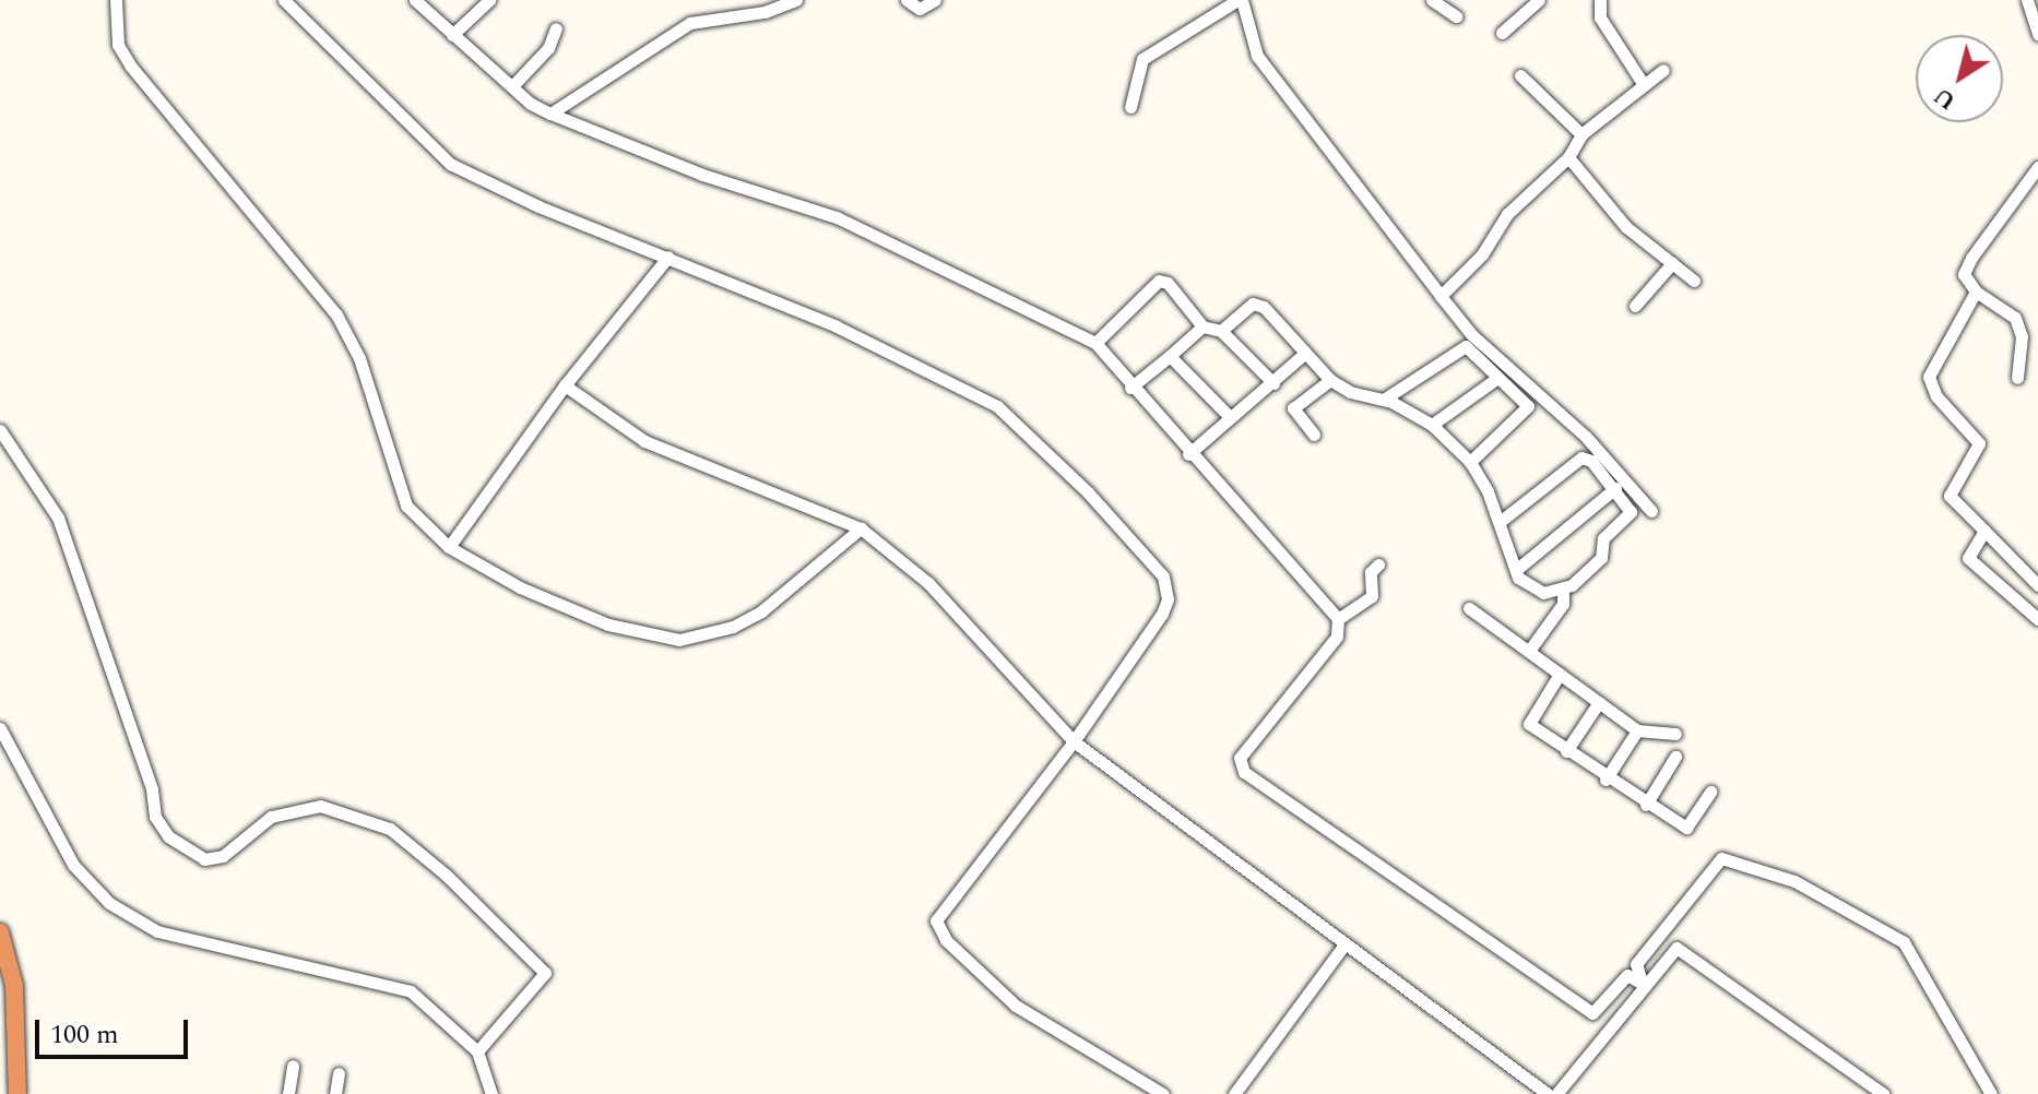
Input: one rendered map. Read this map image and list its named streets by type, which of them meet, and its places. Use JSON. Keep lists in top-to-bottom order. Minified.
{"scale_bar":"100 m","north":"bottom left"}
